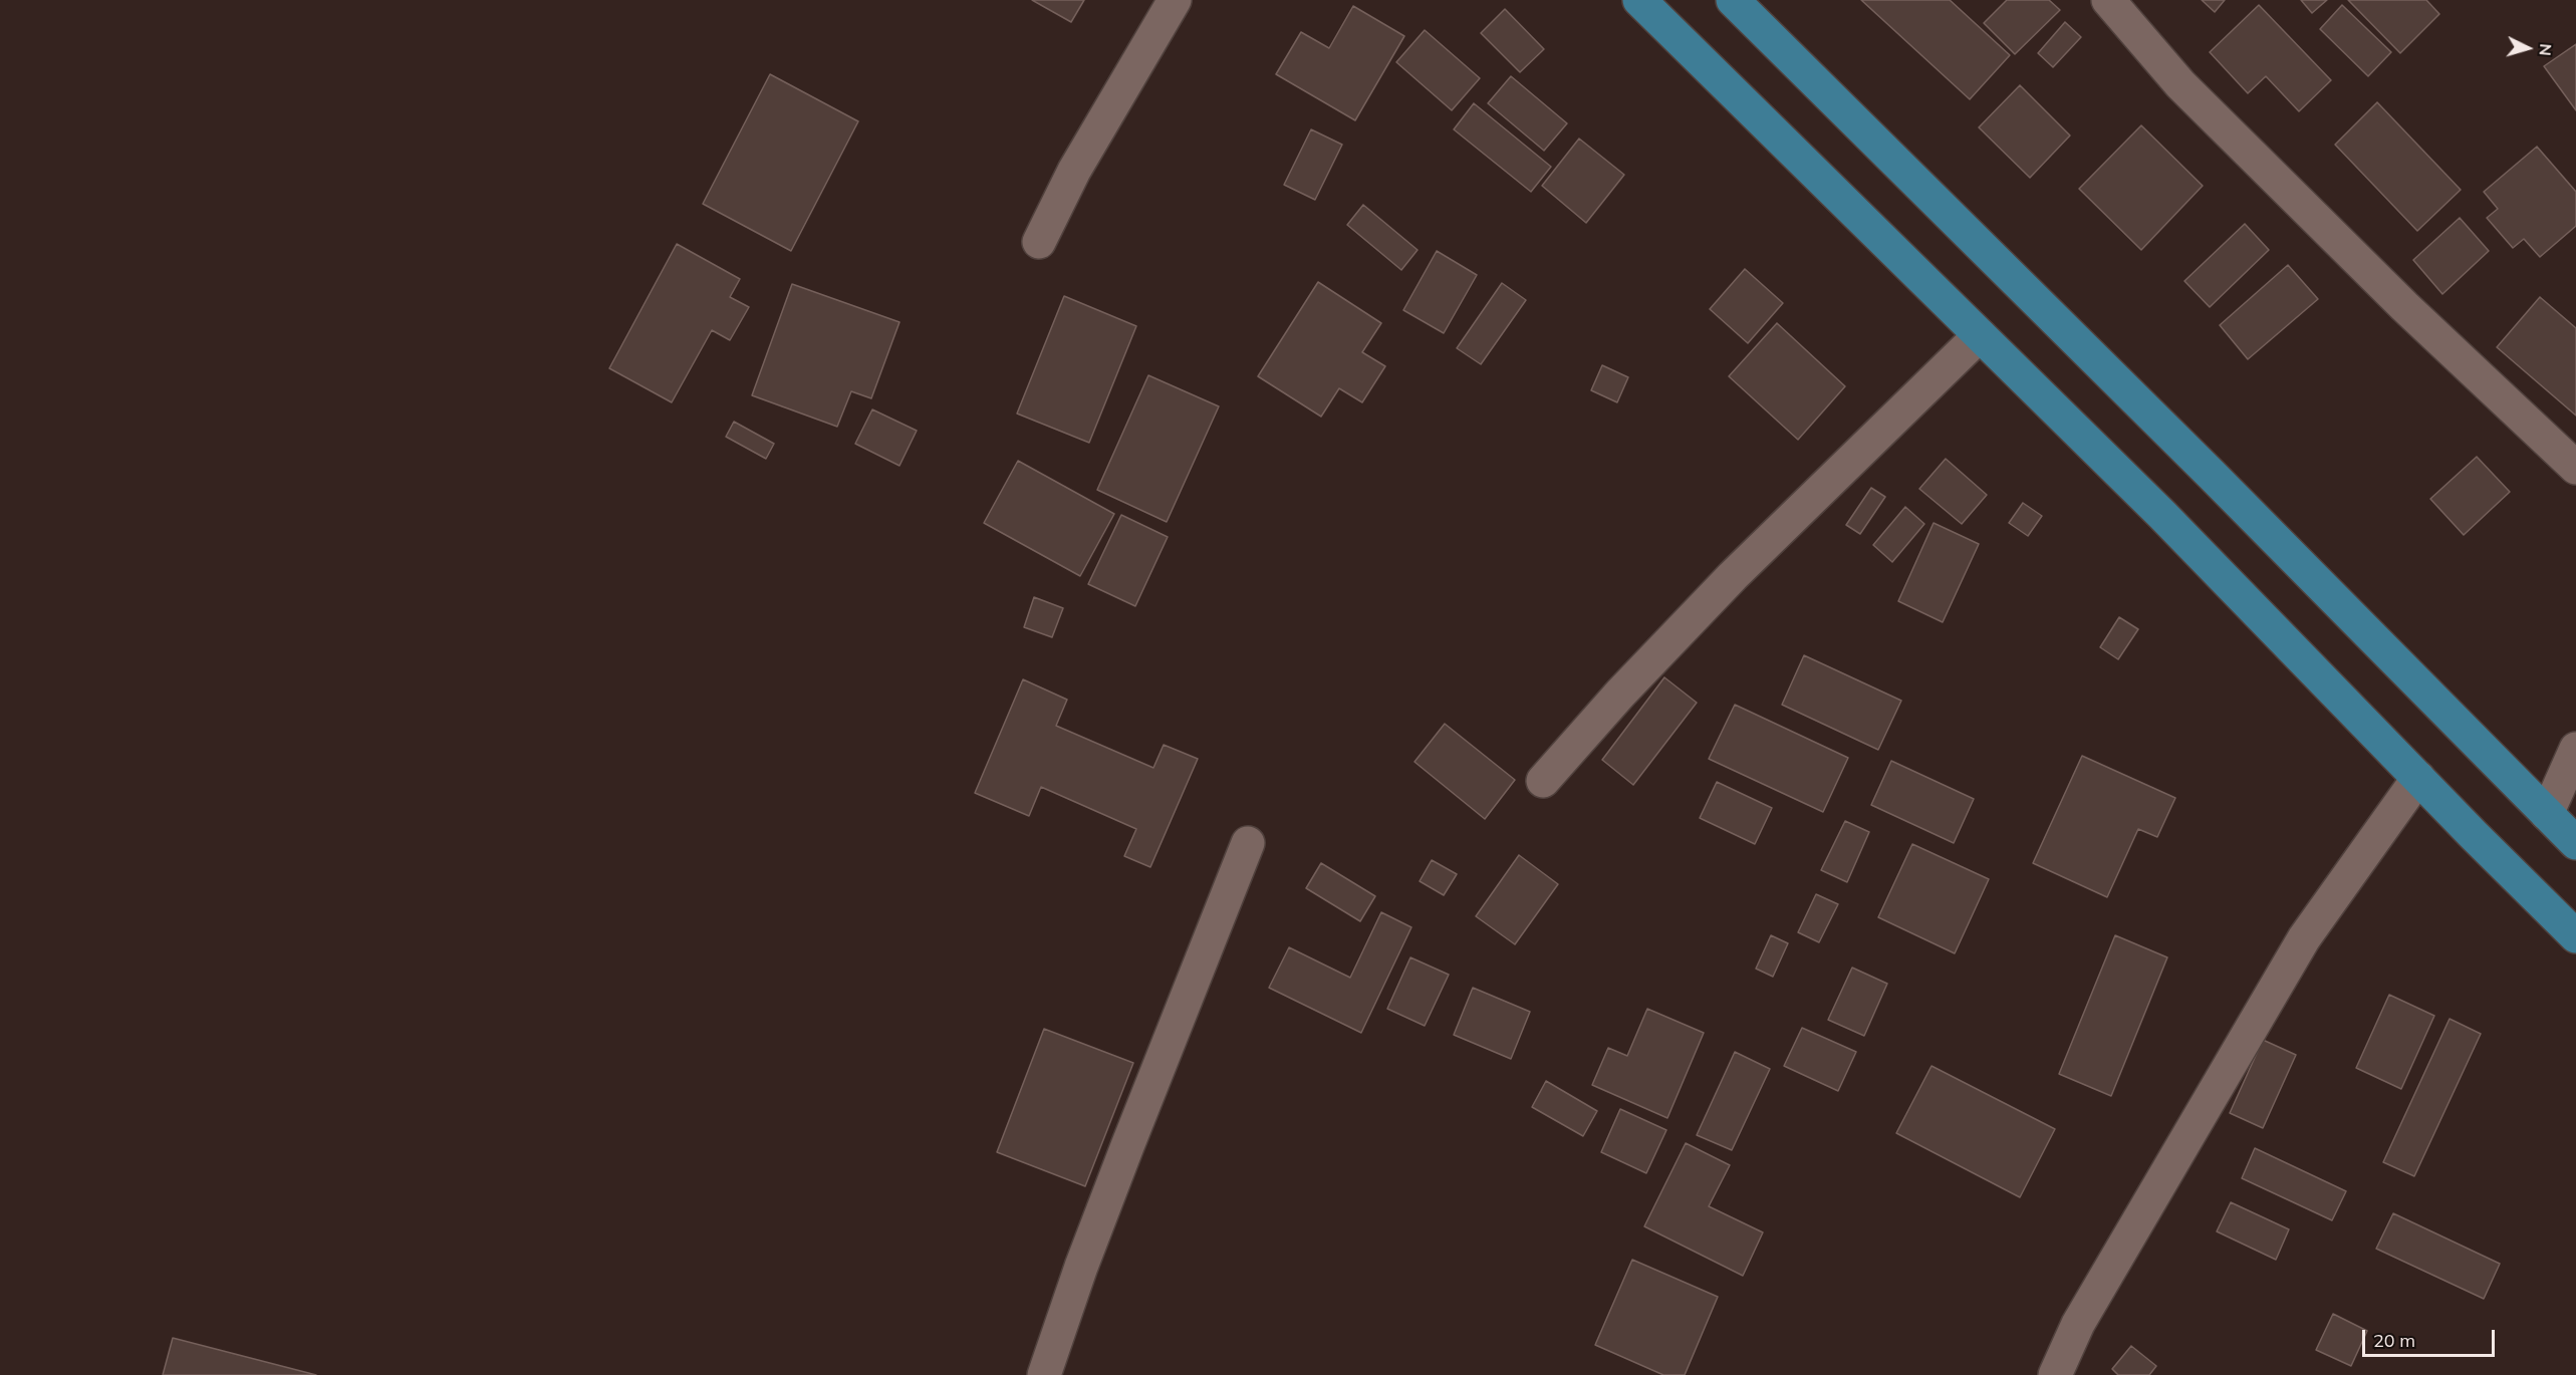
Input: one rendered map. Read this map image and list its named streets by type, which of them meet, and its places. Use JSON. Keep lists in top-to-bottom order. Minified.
{"scale_bar":"20 m","north":"right"}
